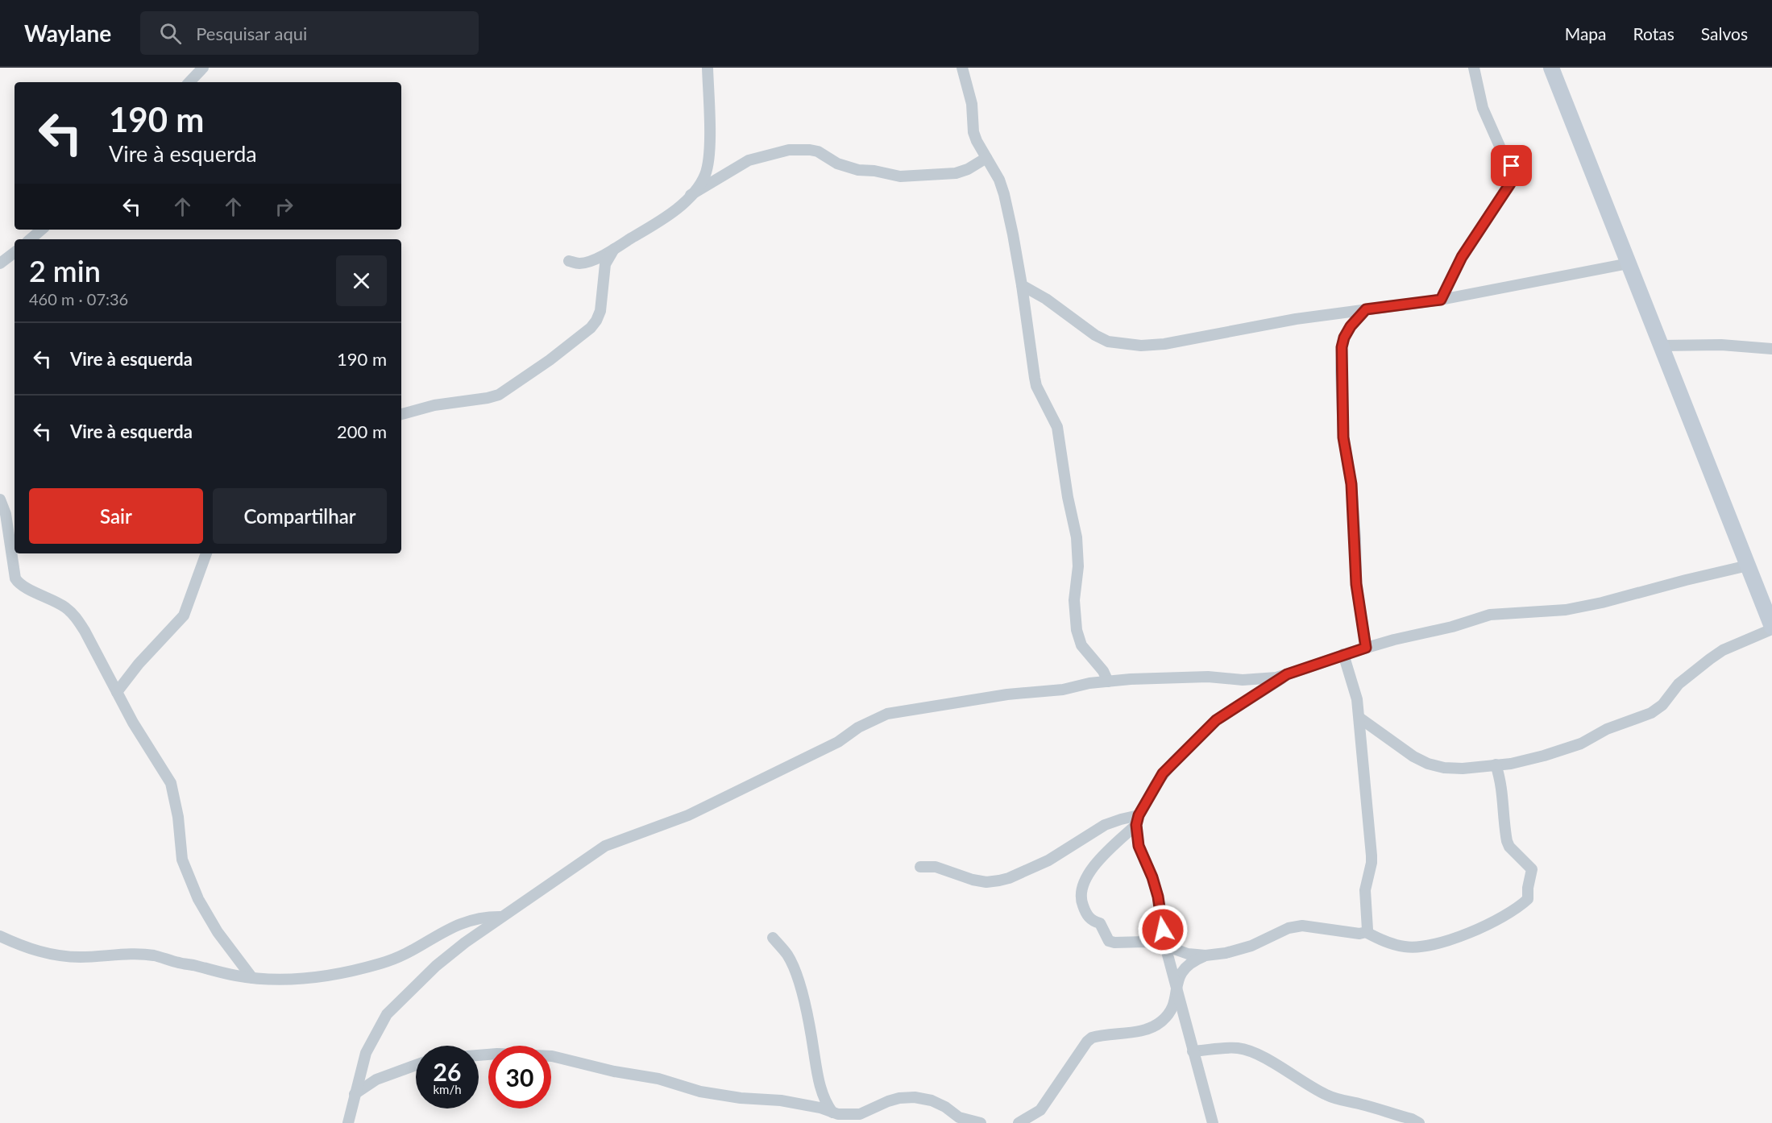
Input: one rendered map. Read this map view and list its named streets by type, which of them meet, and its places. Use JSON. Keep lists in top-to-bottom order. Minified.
{"page":{"header":"Waylane","search":"Pesquisar aqui","nav":["Mapa","Rotas","Salvos"],"turn":["190 m","Vire à esquerda"],"heading":["2 min","460 m · 07:36"],"list":[{"name":"Vire à esquerda","value":"190 m"},{"name":"Vire à esquerda","value":"200 m"}],"buttons":["Sair","Compartilhar"],"speed":"26 km/h","limit":"30"}}
